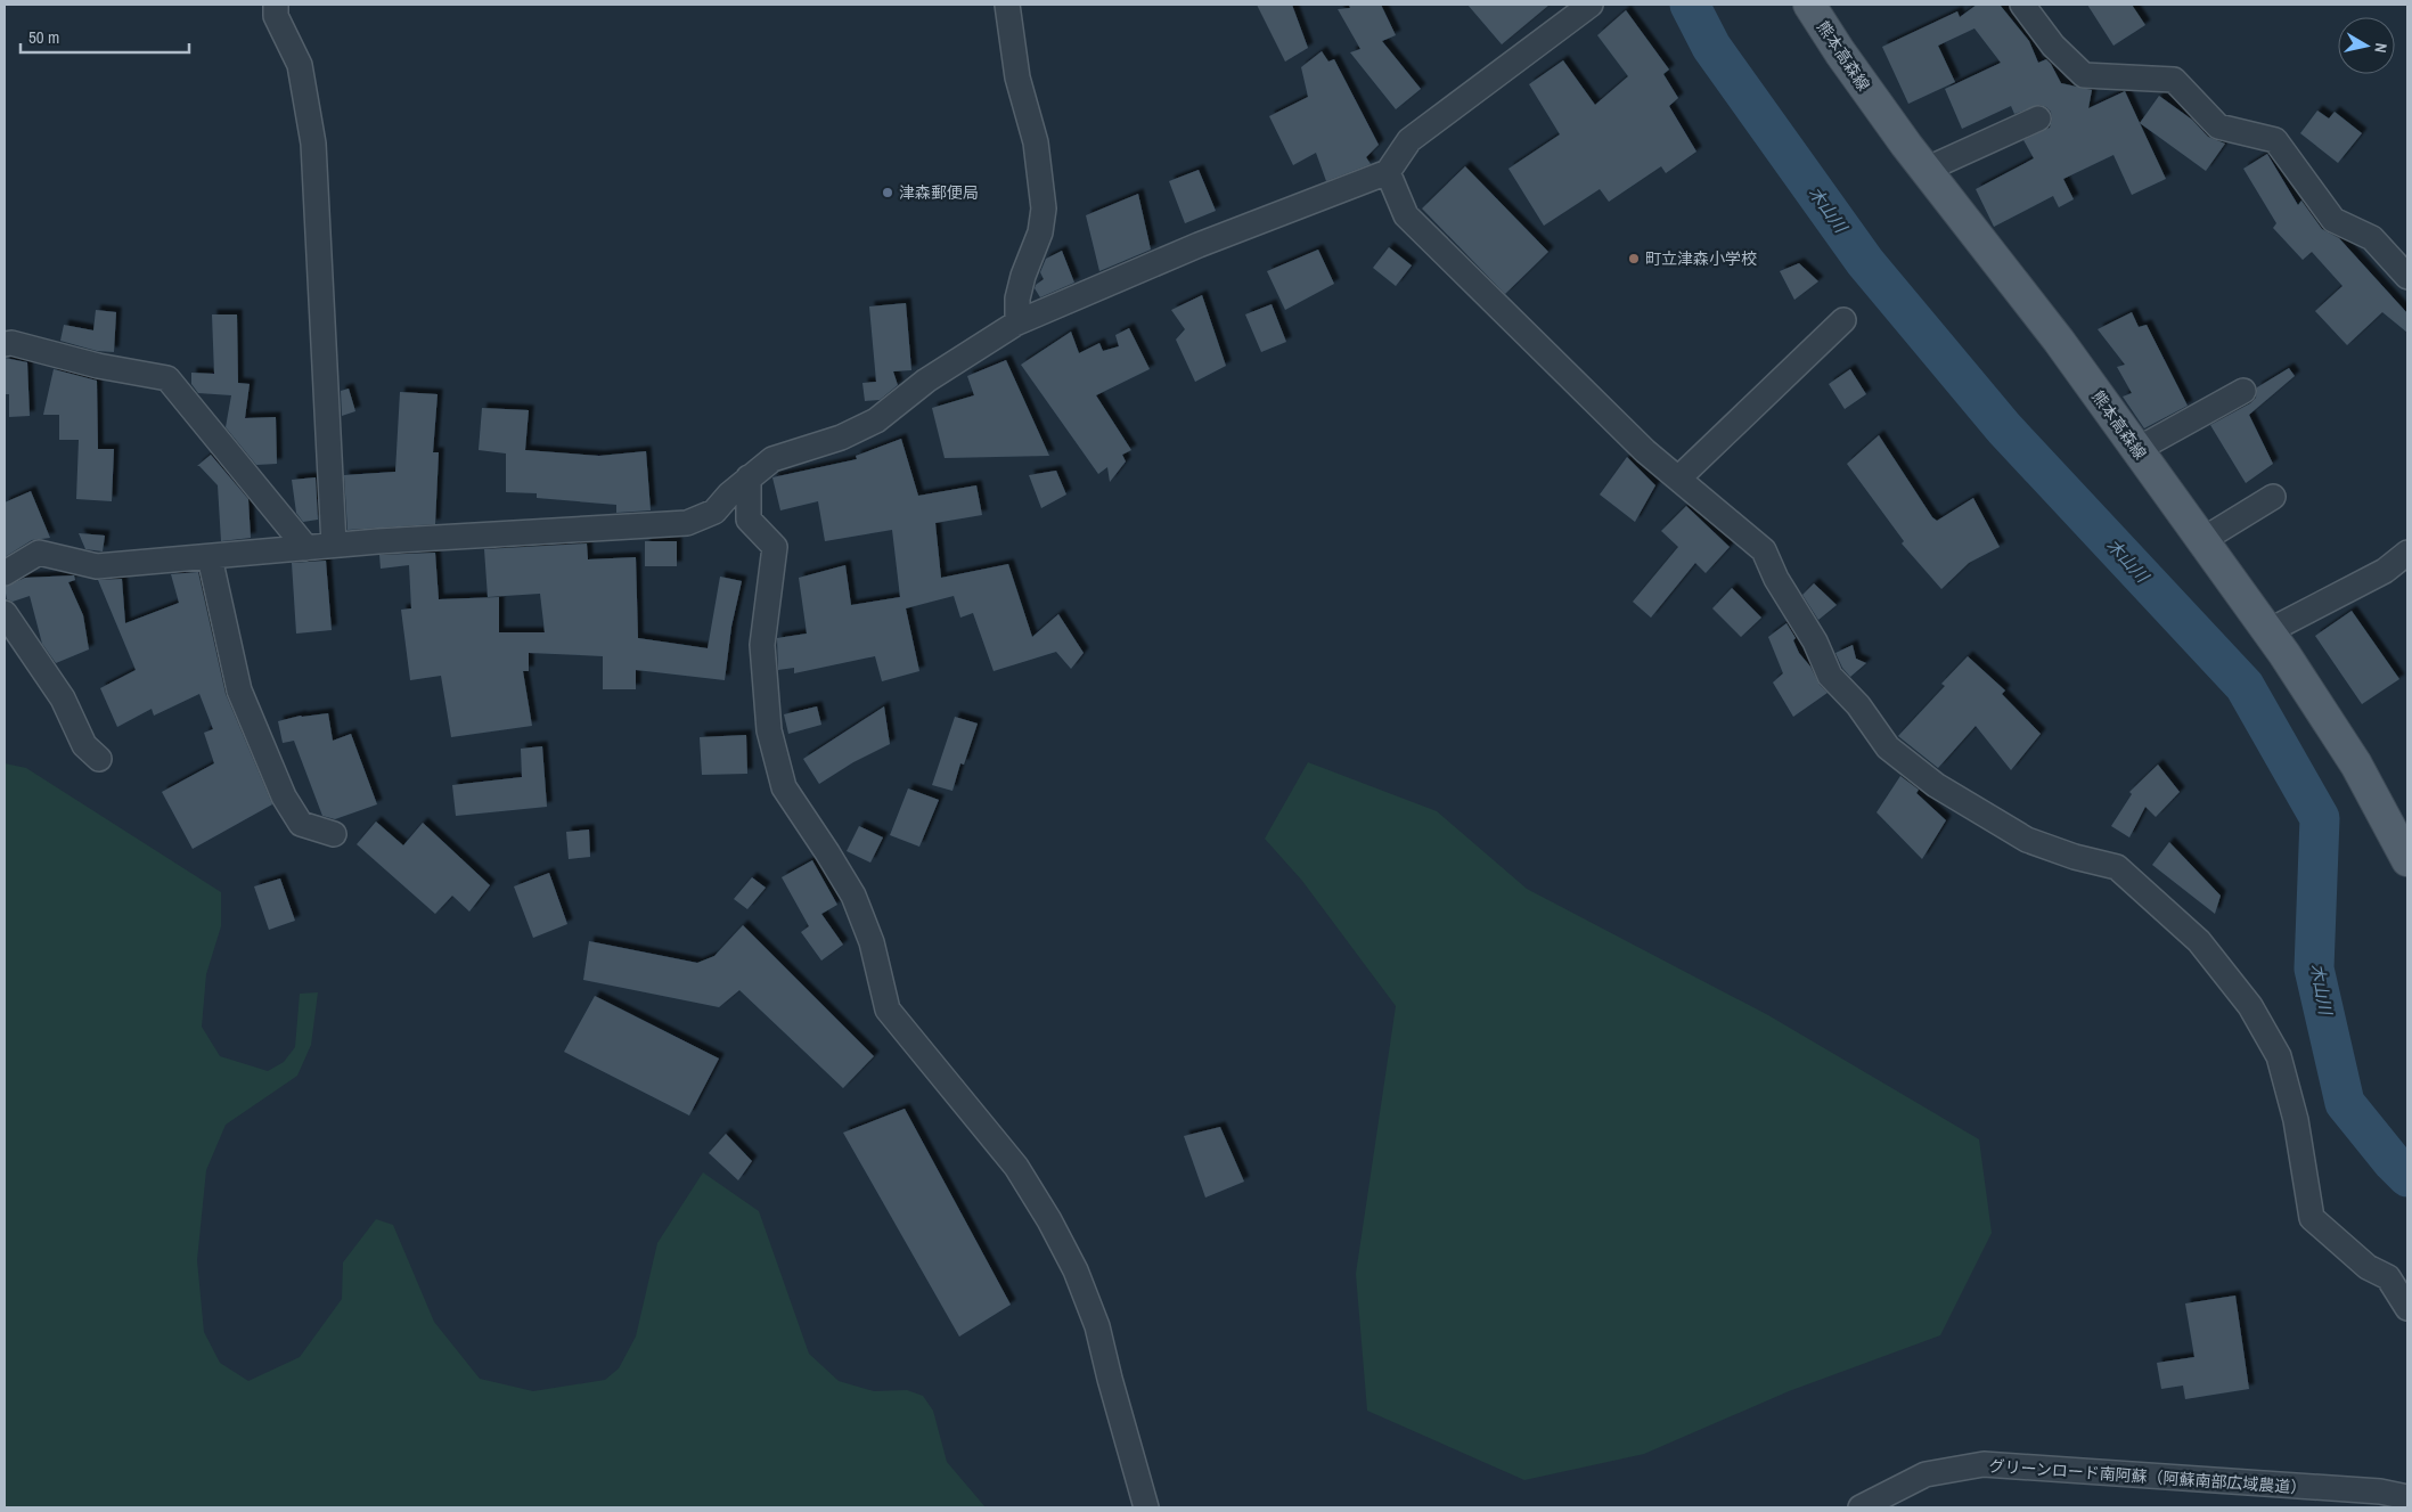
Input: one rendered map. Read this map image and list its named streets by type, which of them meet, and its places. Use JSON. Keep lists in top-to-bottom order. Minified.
{"streets":{"main road":["熊本高森線"],"street":["グリーンロード南阿蘇（阿蘇南部広域農道）"]},"water":["木山川"],"places":["津森郵便局","町立津森小学校"],"scale_bar":"50 m","north":"right"}
